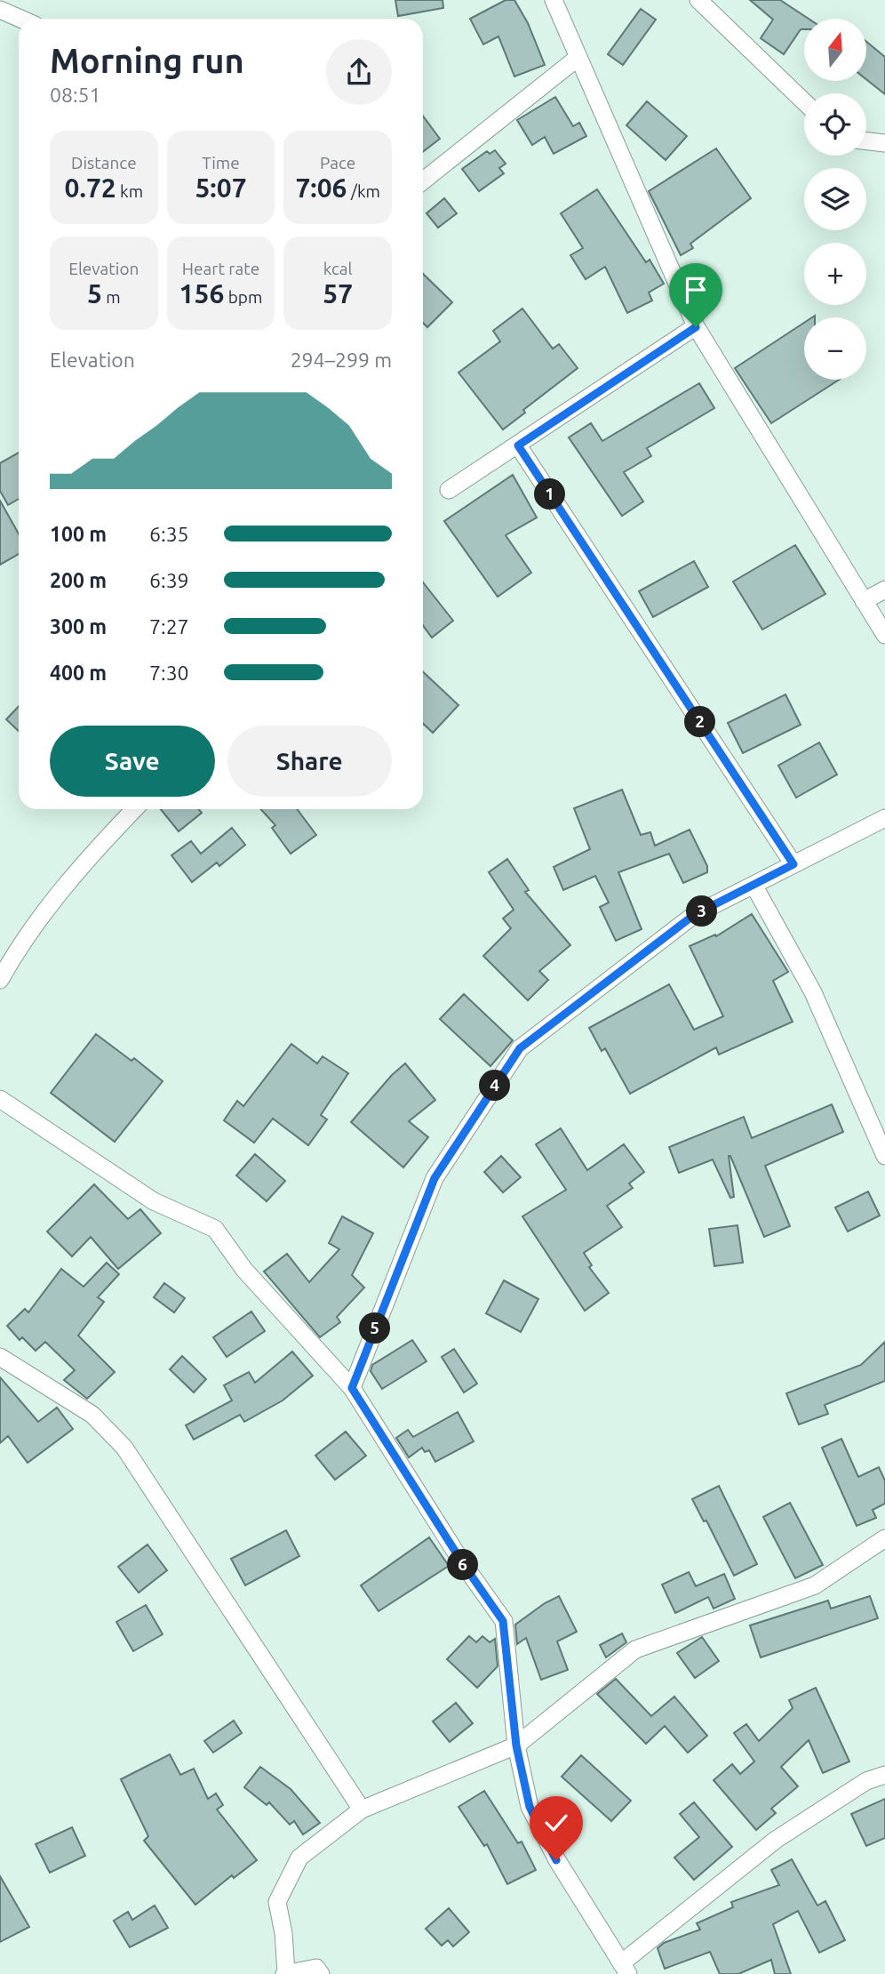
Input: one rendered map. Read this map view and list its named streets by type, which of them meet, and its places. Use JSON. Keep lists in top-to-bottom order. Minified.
{"north":"top","page":{"map_buttons":["+","−"],"heading":["Morning run","08:51"],"stats":[["Distance","0.72 km"],["Time","5:07"],["Pace","7:06 /km"],["Elevation","5 m"],["Heart rate","156 bpm"],["kcal","57"]],"chart":["Elevation","294–299 m"],"pins":["1","2","3","4","5","6"],"list":[{"name":"100 m","note":"6:35"},{"name":"200 m","note":"6:39"},{"name":"300 m","note":"7:27"},{"name":"400 m","note":"7:30"}],"buttons":["Save","Share"]}}
